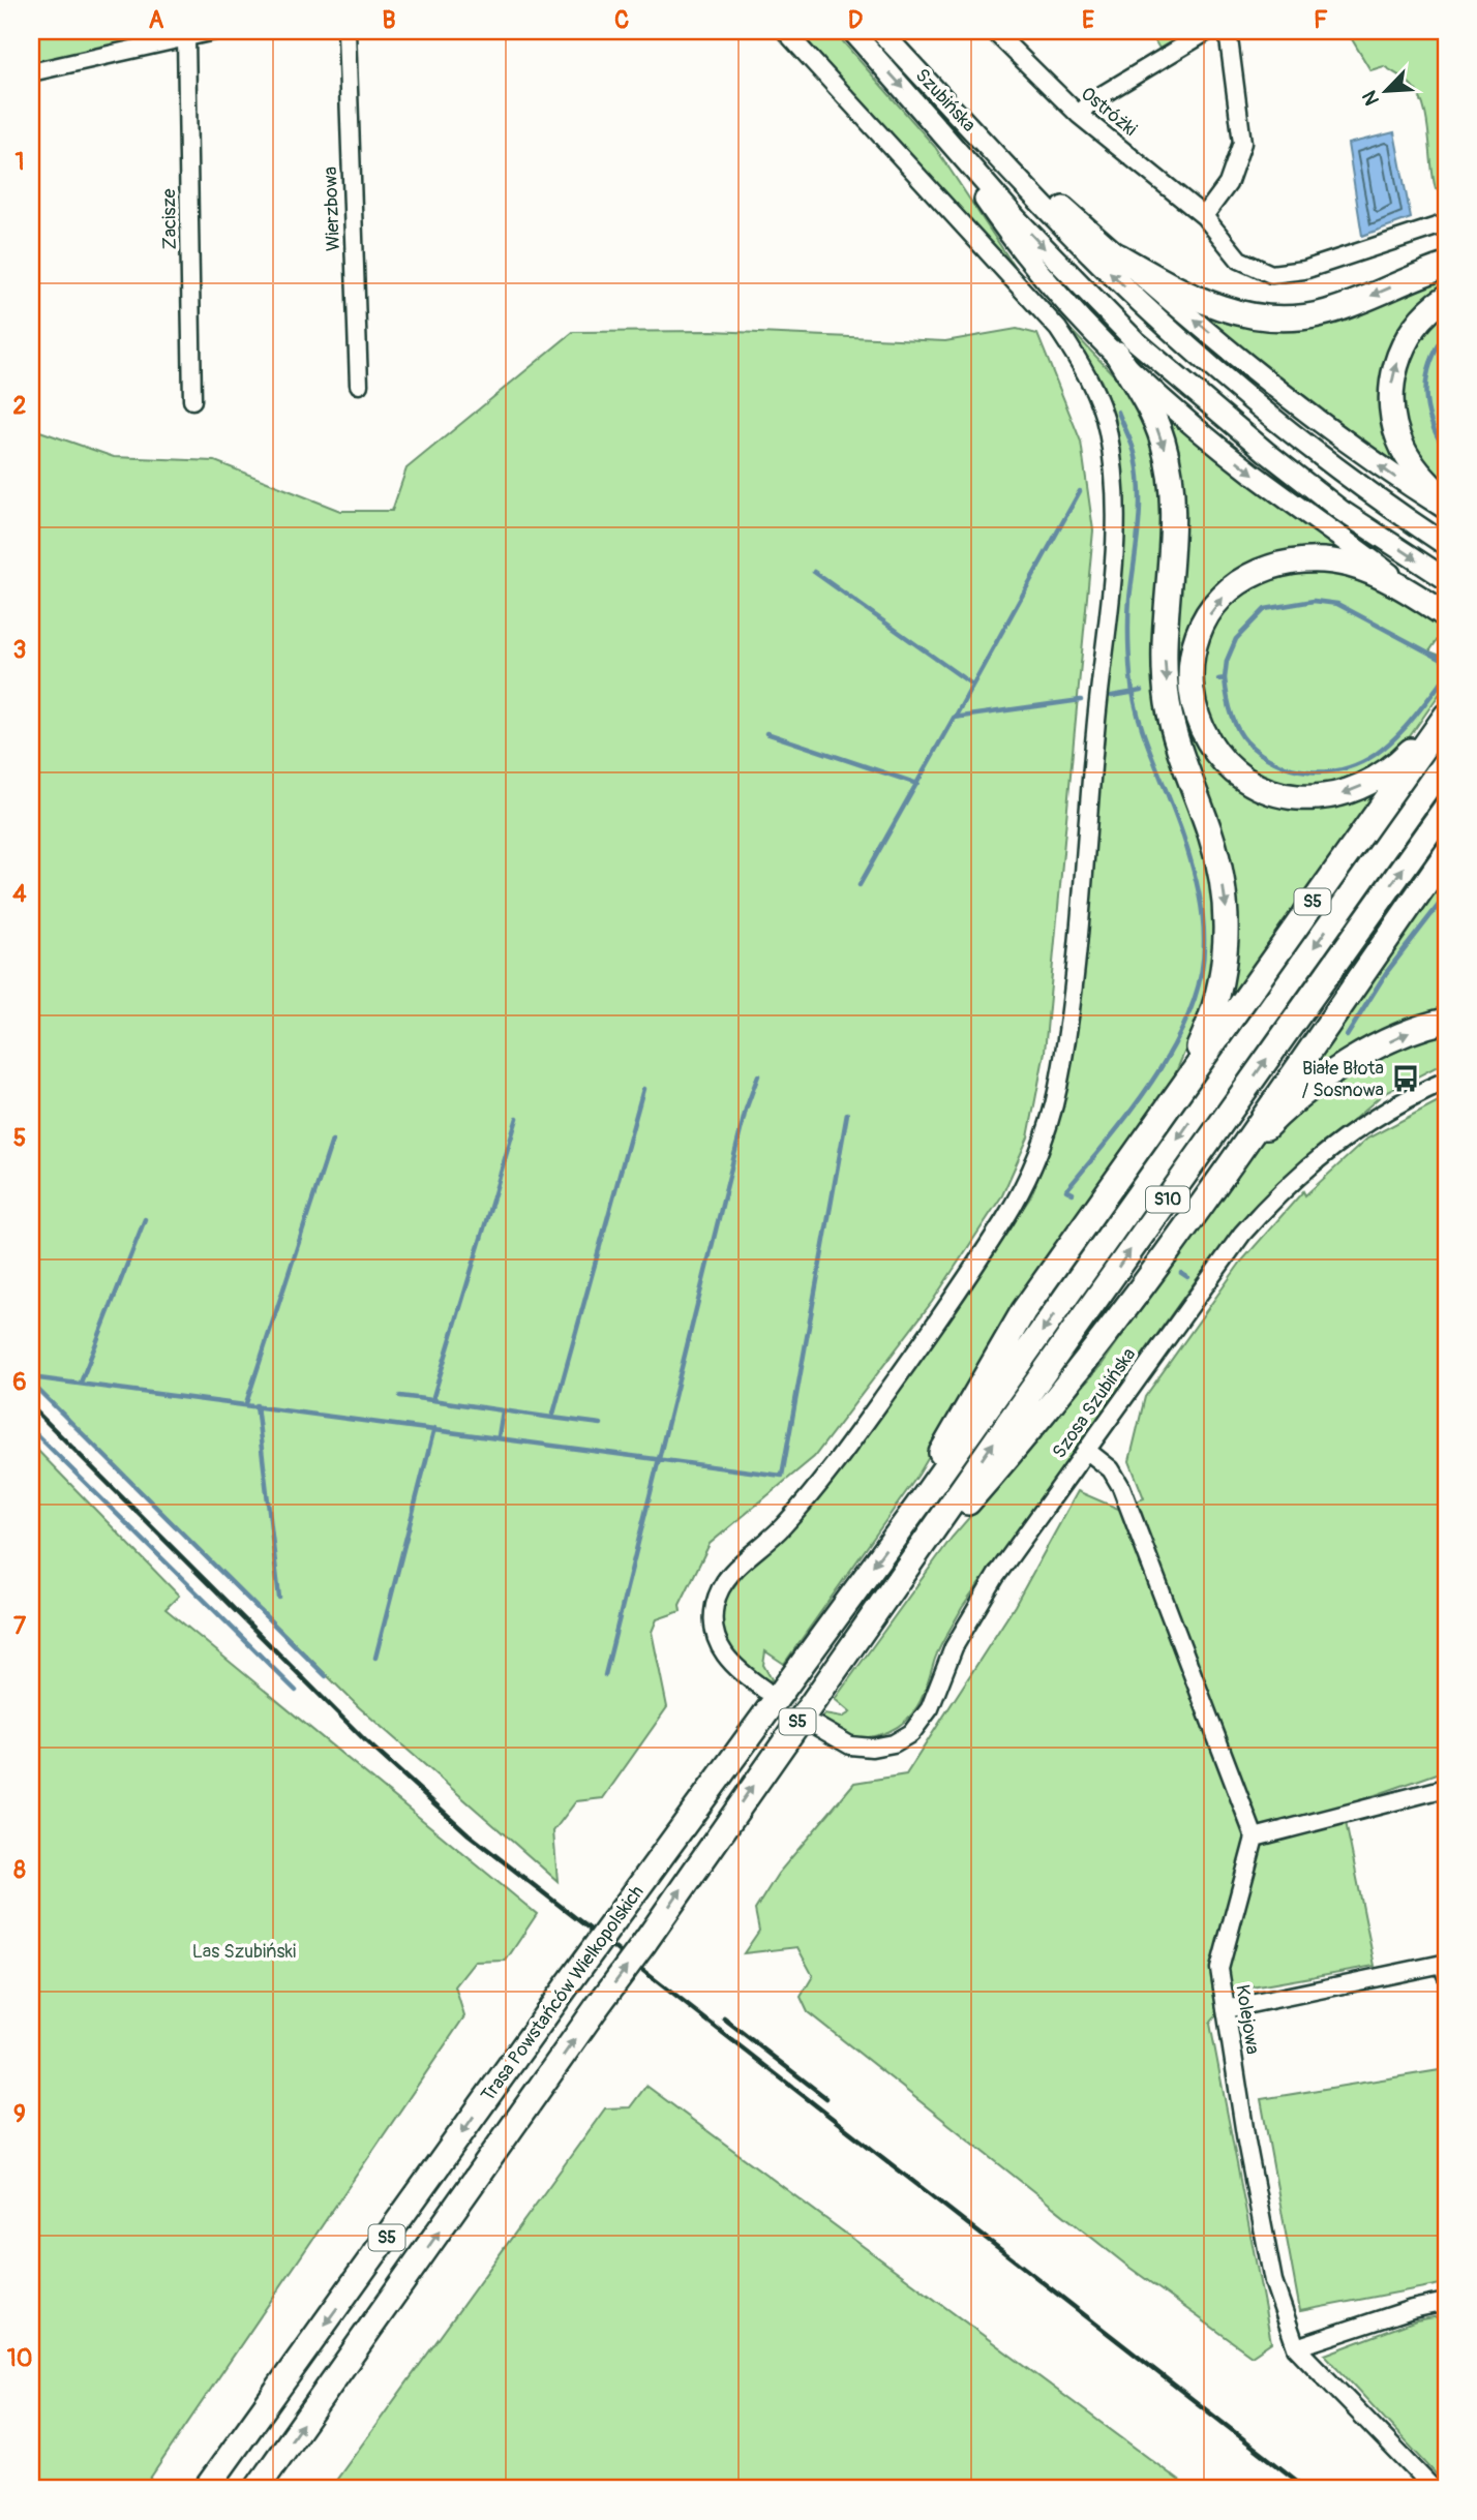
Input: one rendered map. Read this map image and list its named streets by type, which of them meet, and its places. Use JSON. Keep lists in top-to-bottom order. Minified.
{"streets":{"highway":["S5","S10","Trasa Powstańców Wielkopolskich"],"main road":["Szubińska"],"street":["Ostróżki","Wierzbowa","Zacisze","Szosa Szubińska","Kolejowa"]},"crossings":[["S5","S10"],["S5","Trasa Powstańców Wielkopolskich"],["S10","Trasa Powstańców Wielkopolskich"]],"parks":["Las Szubiński"],"places":{"bus stop":["Białe Błota / Sosnowa"]},"north":"bottom left","grid":{"columns":["A","B","C","D","E","F"],"rows":["1","2","3","4","5","6","7","8","9","10"]}}
